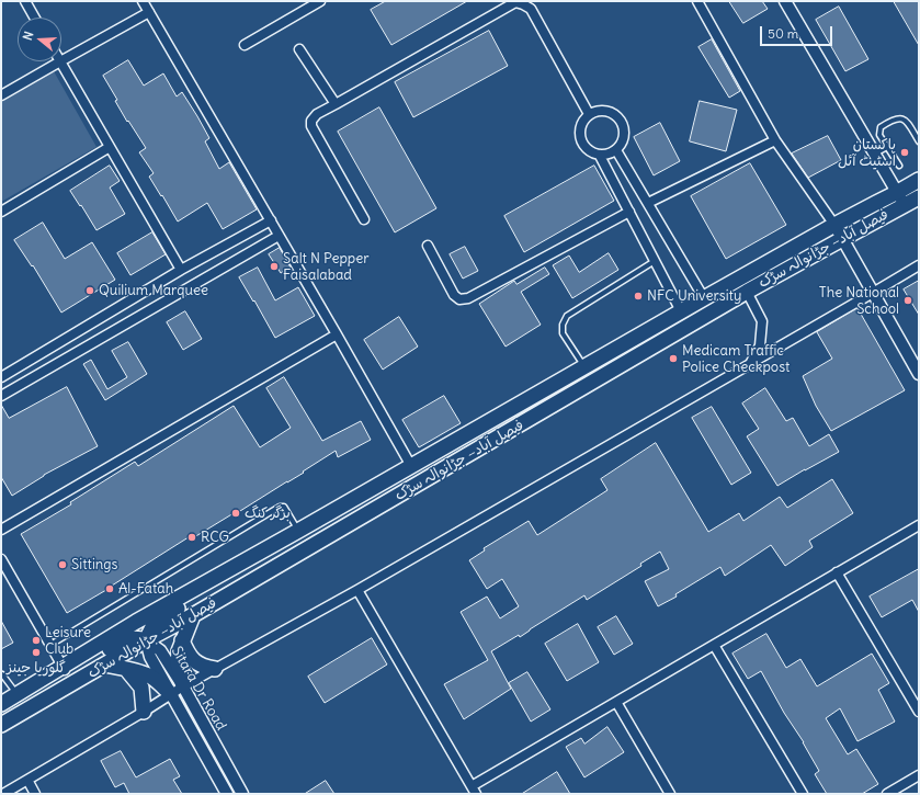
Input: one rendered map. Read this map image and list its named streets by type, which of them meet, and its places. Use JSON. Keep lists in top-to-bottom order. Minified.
{"streets":{"main road":["فیصل آباد– جڑانوالہ سڑک"],"street":["Sitara Dr Road"]},"crossings":[["فیصل آباد– جڑانوالہ سڑک","Sitara Dr Road"]],"places":["پاکستان اسٹیٹ آئل","Salt N Pepper Faisalabad","Quilium Marquee","NFC University","The National School","Medicam Traffic Police Checkpost","برگر کنگ","RCG","Sittings","Al-Fatah","Leisure Club","گلوریا جینز"],"scale_bar":"50 m","north":"left"}
